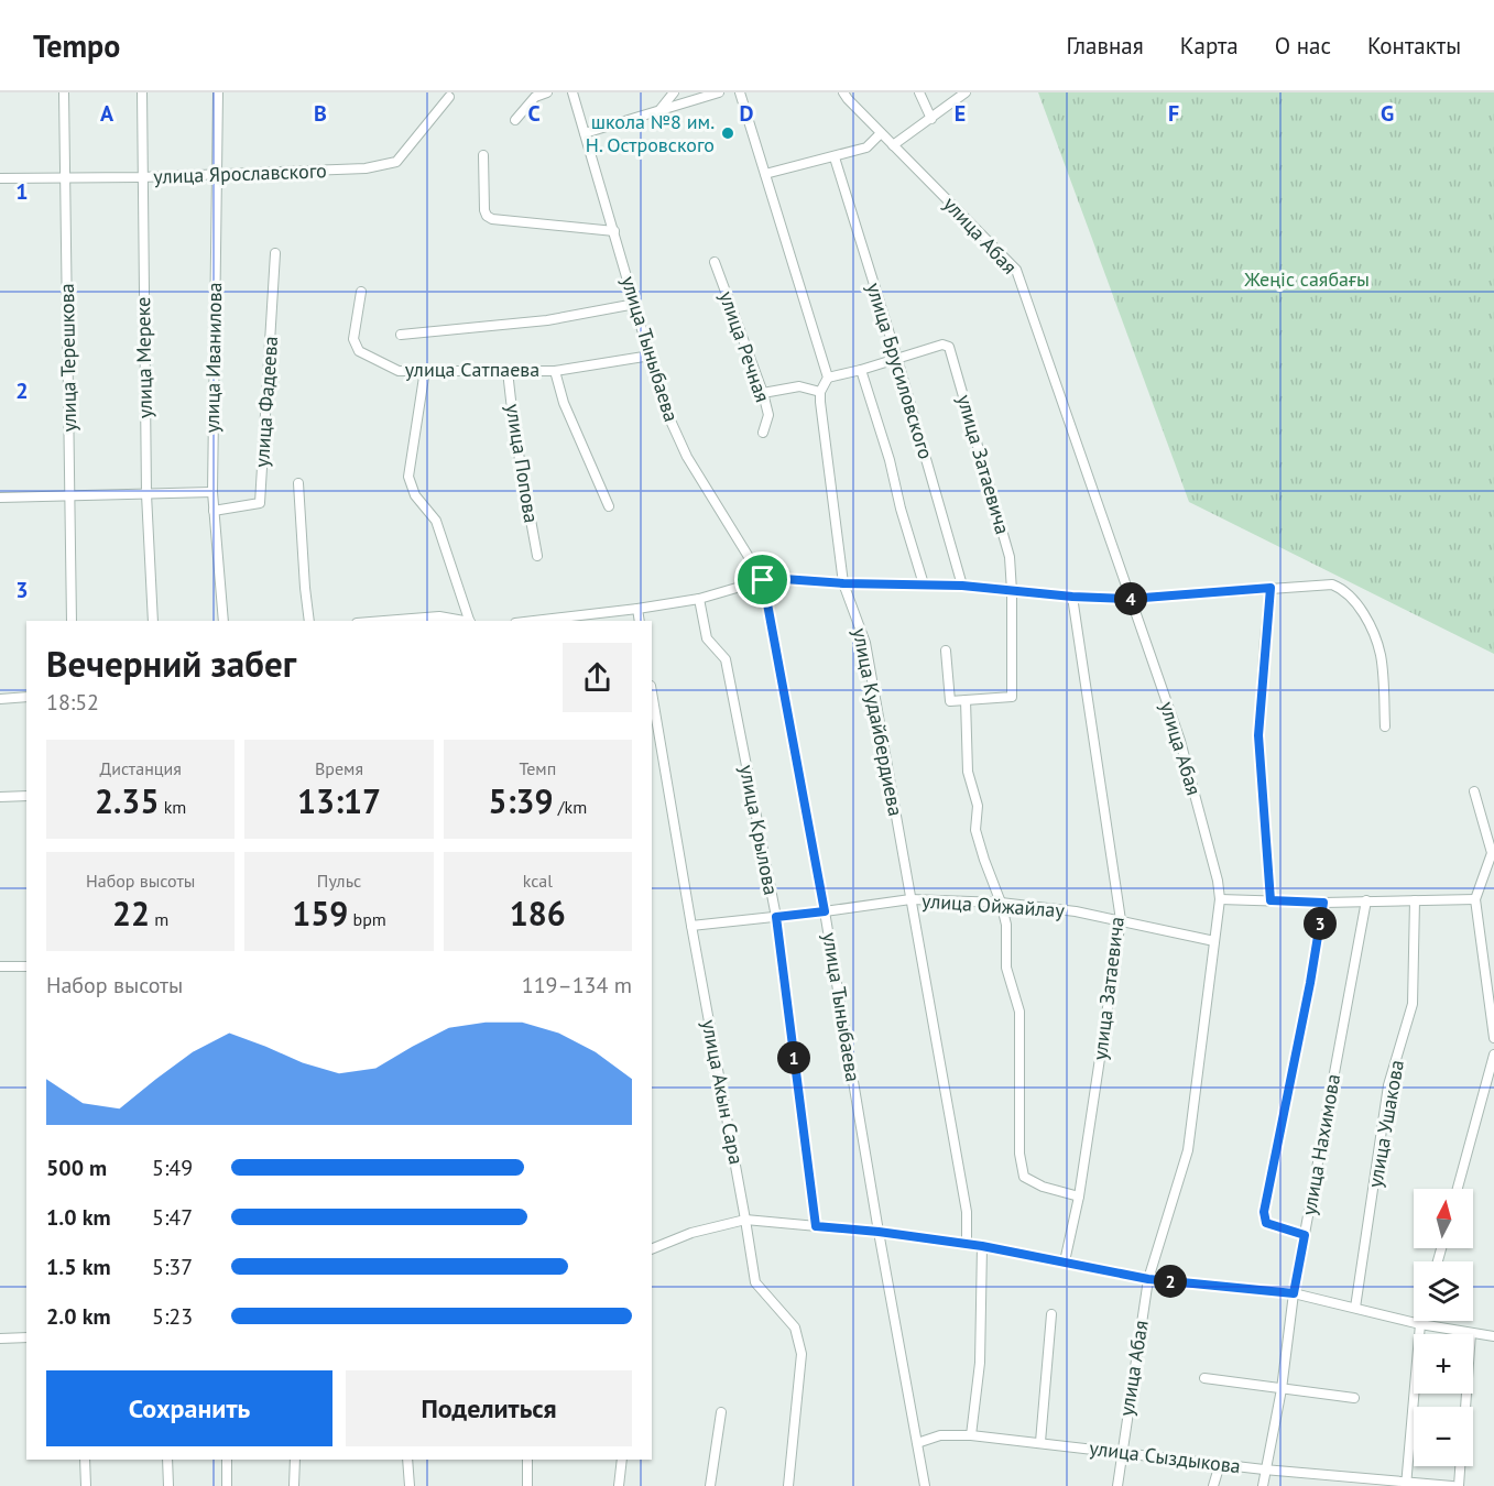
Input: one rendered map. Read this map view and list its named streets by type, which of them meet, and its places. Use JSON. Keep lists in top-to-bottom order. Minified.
{"streets":{"street":["улица Ярославского","улица Абая","улица Речная","улица Тыныбаева","улица Терешкова","улица Мереке","улица Иванилова","улица Сатпаева","улица Брусиловского","улица Фадеева","улица Попова","улица Затаевича","улица Кудайбердиева","улица Крылова","улица Ойжайлау","улица Акын Сара","улица Ушакова","улица Нахимова","улица Сыздыкова"]},"crossings":[["улица Ярославского","улица Терешкова"],["улица Ярославского","улица Мереке"],["улица Ярославского","улица Иванилова"],["улица Абая","улица Ойжайлау"],["улица Абая","улица Сыздыкова"],["улица Тыныбаева","улица Сатпаева"],["улица Тыныбаева","улица Ойжайлау"],["улица Тыныбаева","улица Сыздыкова"],["улица Иванилова","улица Фадеева"],["улица Сатпаева","улица Попова"],["улица Брусиловского","улица Затаевича"],["улица Затаевича","улица Ойжайлау"],["улица Кудайбердиева","улица Ойжайлау"],["улица Крылова","улица Ойжайлау"],["улица Ойжайлау","улица Акын Сара"],["улица Нахимова","улица Сыздыкова"]],"parks":["Жеңіс саябағы"],"places":["школа №8 им. Н. Островского"],"north":"top","page":{"header":"Tempo","nav":["Главная","Карта","О нас","Контакты"],"pins":["4","3","1","2"],"heading":["Вечерний забег","18:52"],"stats":[["Дистанция","2.35 km"],["Время","13:17"],["Темп","5:39 /km"],["Набор высоты","22 m"],["Пульс","159 bpm"],["kcal","186"]],"chart":["Набор высоты","119–134 m"],"list":[{"name":"500 m","note":"5:49"},{"name":"1.0 km","note":"5:47"},{"name":"1.5 km","note":"5:37"},{"name":"2.0 km","note":"5:23"}],"map_buttons":["+","−"],"buttons":["Сохранить","Поделиться"]},"grid":{"columns":["A","B","C","D","E","F","G"],"rows":["1","2","3"]}}
